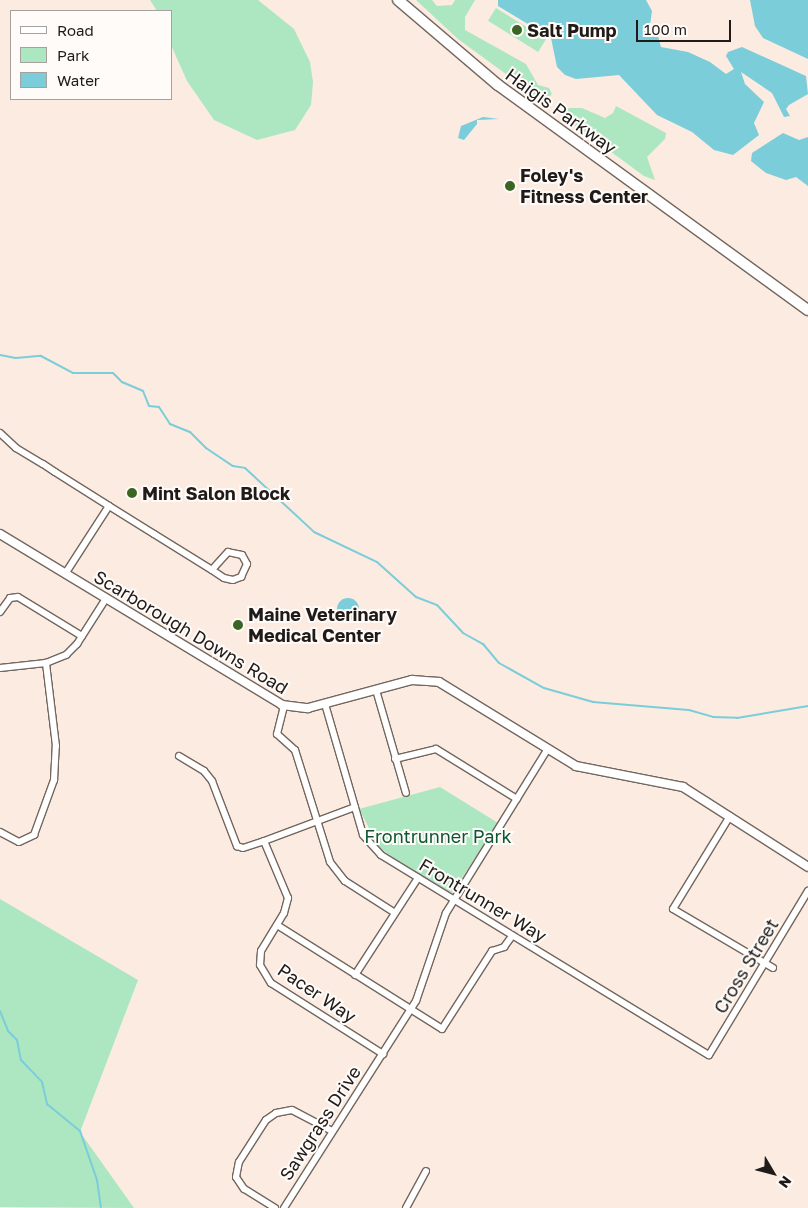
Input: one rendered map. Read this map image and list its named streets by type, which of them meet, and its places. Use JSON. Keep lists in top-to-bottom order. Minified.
{"streets":{"main road":["Haigis Parkway"],"street":["Scarborough Downs Road","Frontrunner Way","Cross Street","Pacer Way","Sawgrass Drive"]},"crossings":[["Scarborough Downs Road","Frontrunner Way"],["Scarborough Downs Road","Sawgrass Drive"],["Frontrunner Way","Cross Street"],["Frontrunner Way","Sawgrass Drive"],["Pacer Way","Sawgrass Drive"]],"parks":["Frontrunner Park"],"places":["Salt Pump","Foley's Fitness Center","Mint Salon Block","Maine Veterinary Medical Center"],"legend":["Road","Park","Water"],"scale_bar":"100 m","north":"bottom right"}
